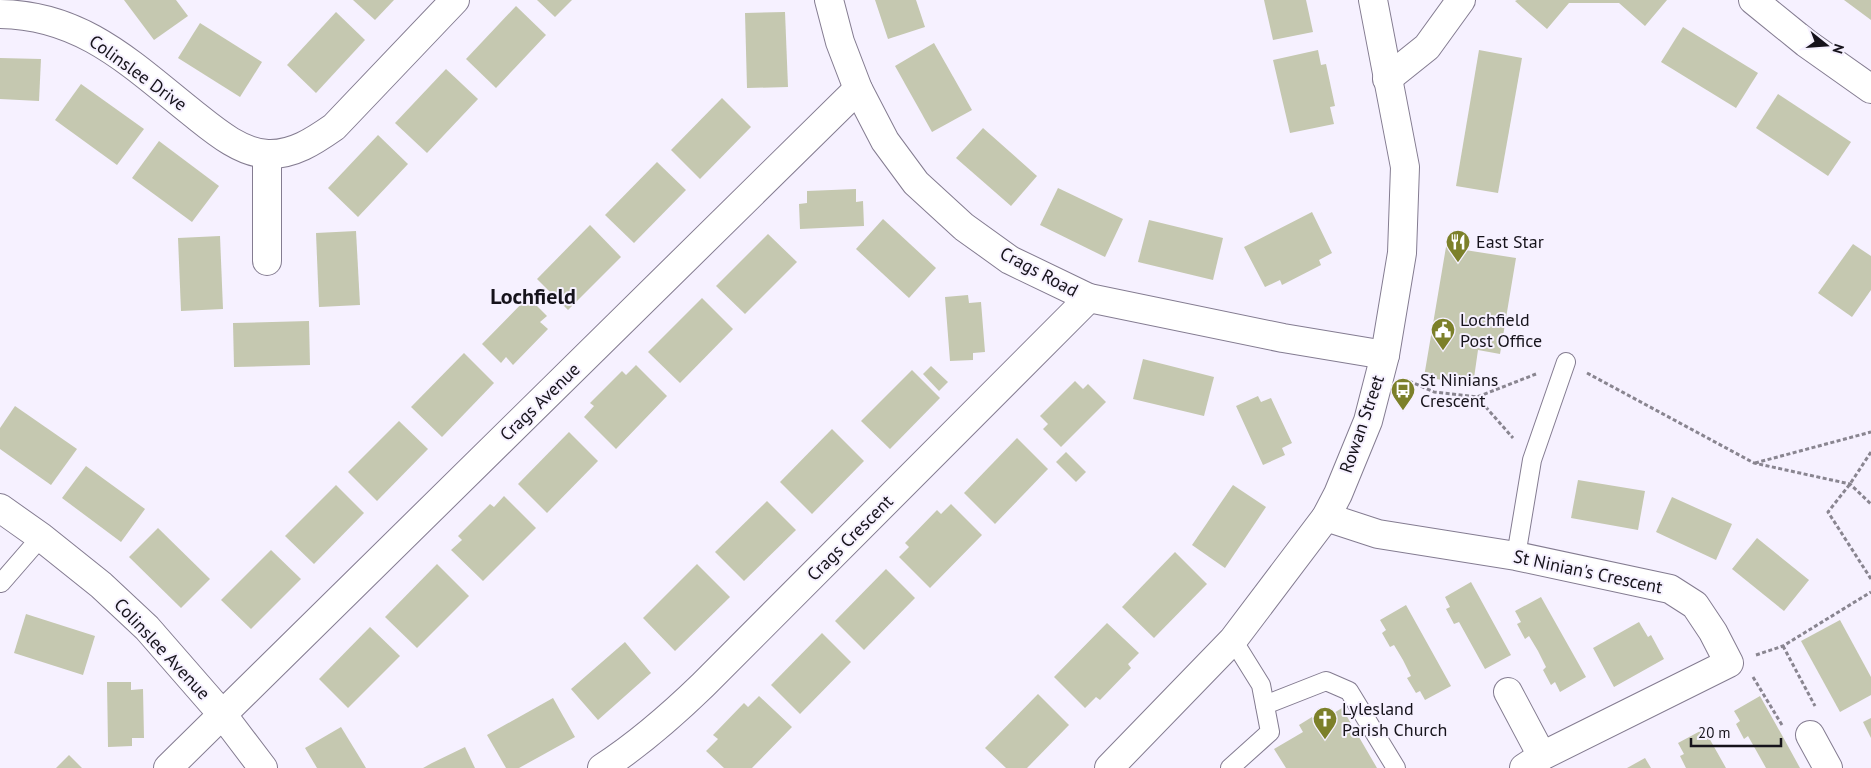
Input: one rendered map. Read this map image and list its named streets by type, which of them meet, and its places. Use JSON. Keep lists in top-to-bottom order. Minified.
{"streets":{"street":["Colinslee Drive","Crags Road","Crags Avenue","Rowan Street","Crags Crescent","St Ninian's Crescent","Colinslee Avenue"]},"crossings":[["Crags Road","Crags Avenue"],["Crags Road","Rowan Street"],["Crags Road","Crags Crescent"],["Crags Avenue","Colinslee Avenue"],["Rowan Street","St Ninian's Crescent"]],"districts":["Lochfield"],"places":{"restaurant":["East Star"],"public building":["Lochfield Post Office"],"bus stop":["St Ninians Crescent"],"church":["Lylesland Parish Church"]},"scale_bar":"20 m","north":"right"}
